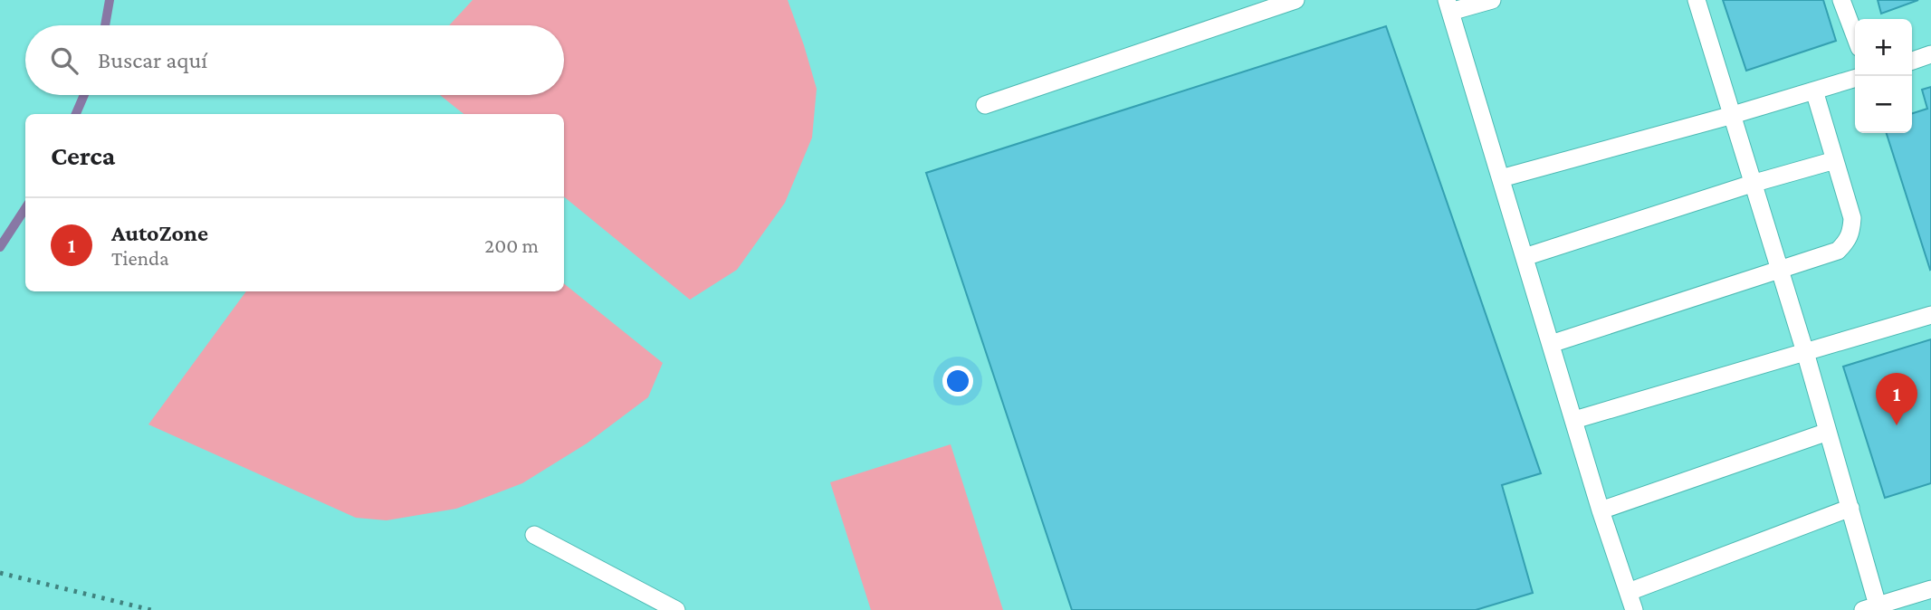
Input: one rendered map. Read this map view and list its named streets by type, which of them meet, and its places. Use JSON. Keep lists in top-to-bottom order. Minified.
{"page":{"map_buttons":["+","−"],"search":"Buscar aquí","heading":"Cerca","list":[{"mark":"1","name":"AutoZone","note":"Tienda","value":"200 m"}],"pins":"1"}}
